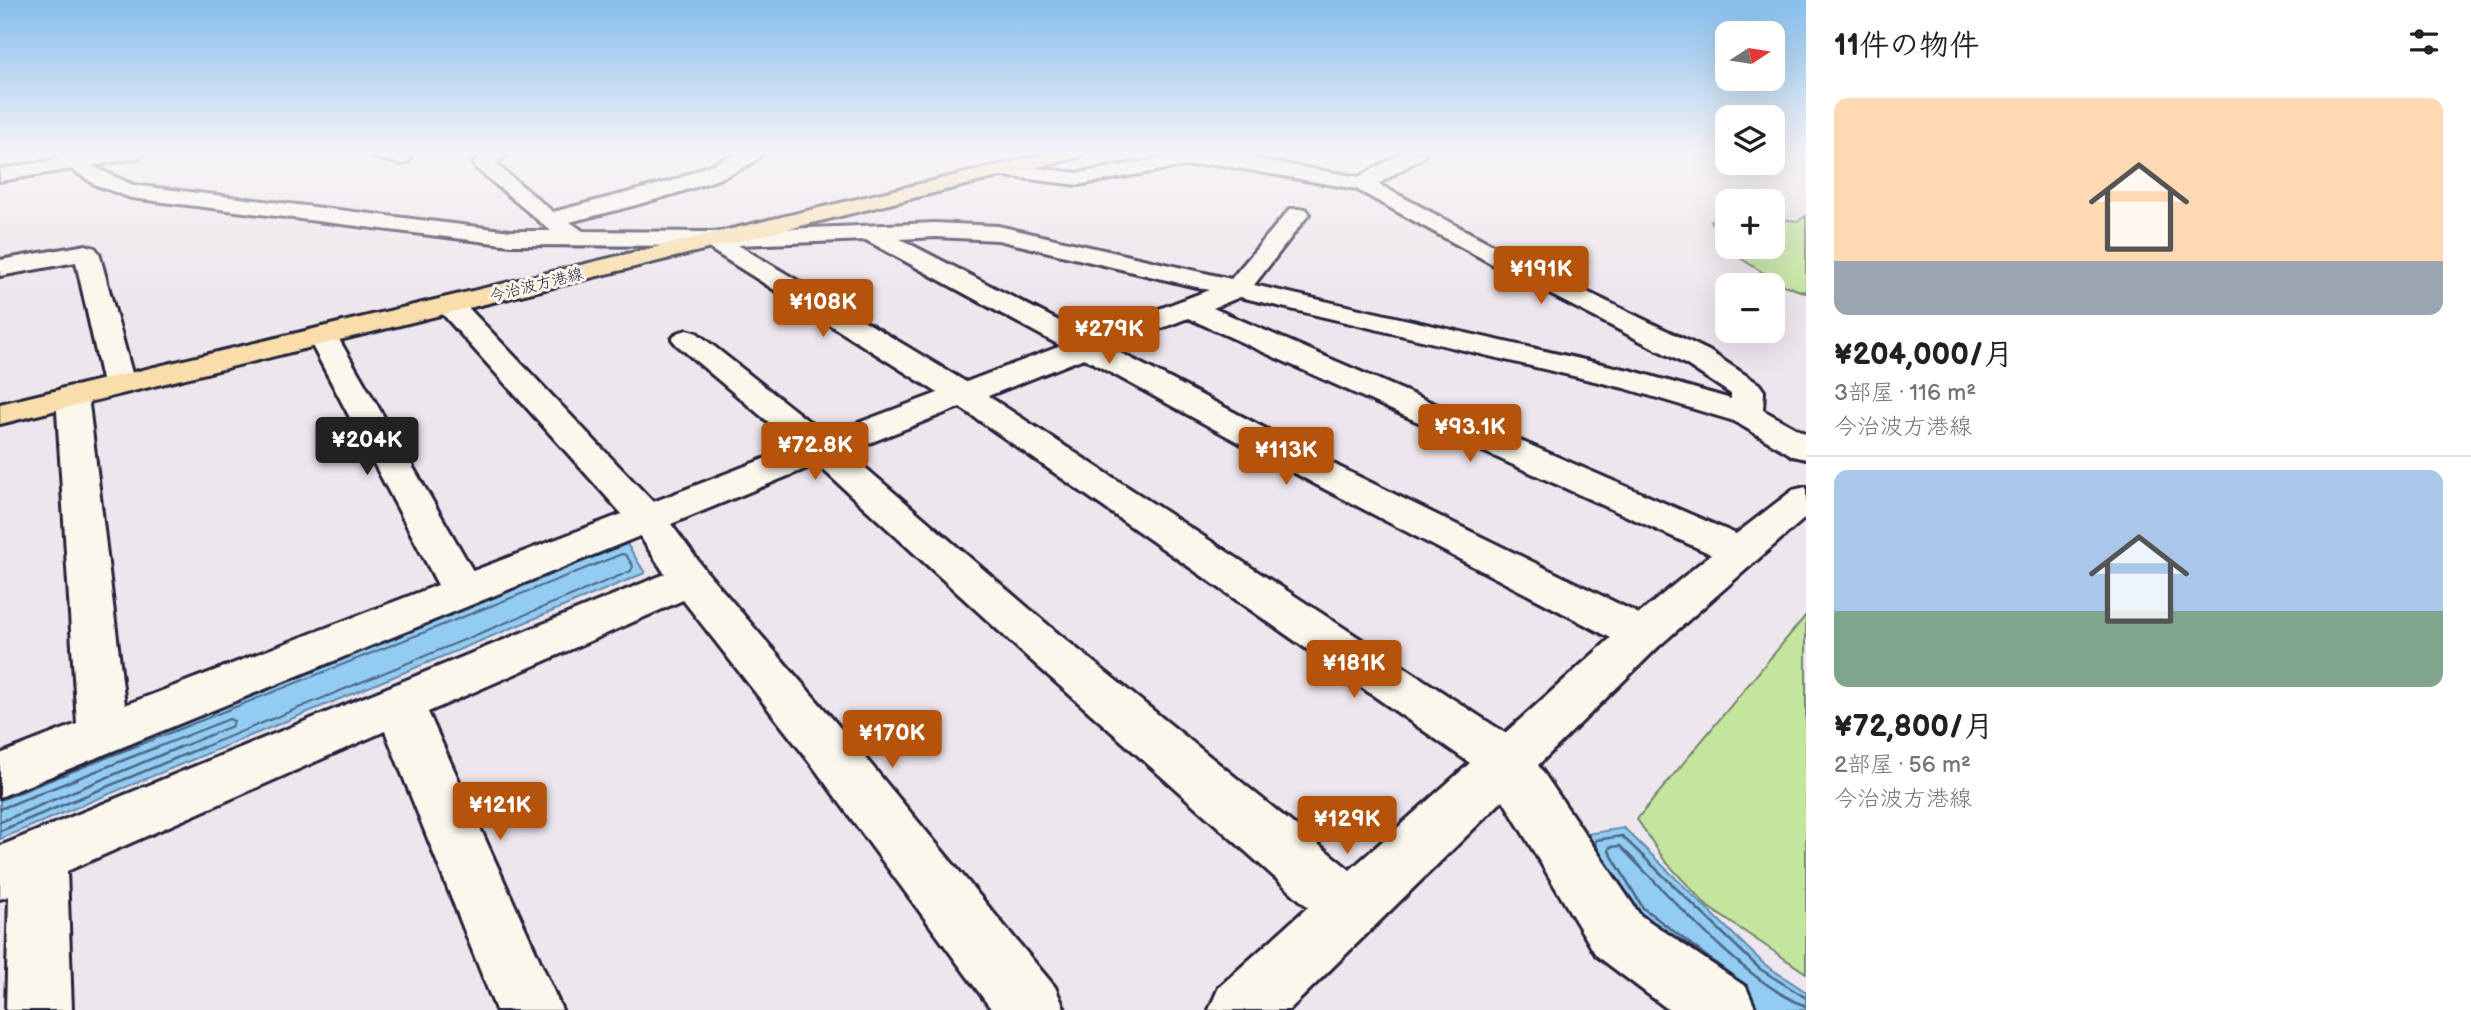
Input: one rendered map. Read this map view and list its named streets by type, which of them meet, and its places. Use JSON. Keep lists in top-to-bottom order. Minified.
{"streets":{"main road":["今治波方港線"]},"north":"right","page":{"heading":"11件の物件","map_buttons":["+","−"],"list":[{"name":"¥204,000/月","note":"3部屋 · 116 m² · 今治波方港線"},{"name":"¥72,800/月","note":"2部屋 · 56 m² · 今治波方港線"}],"price":["¥191K","¥108K","¥279K","¥93.1K","¥204K","¥72.8K","¥113K","¥181K","¥170K","¥121K","¥129K"]}}
